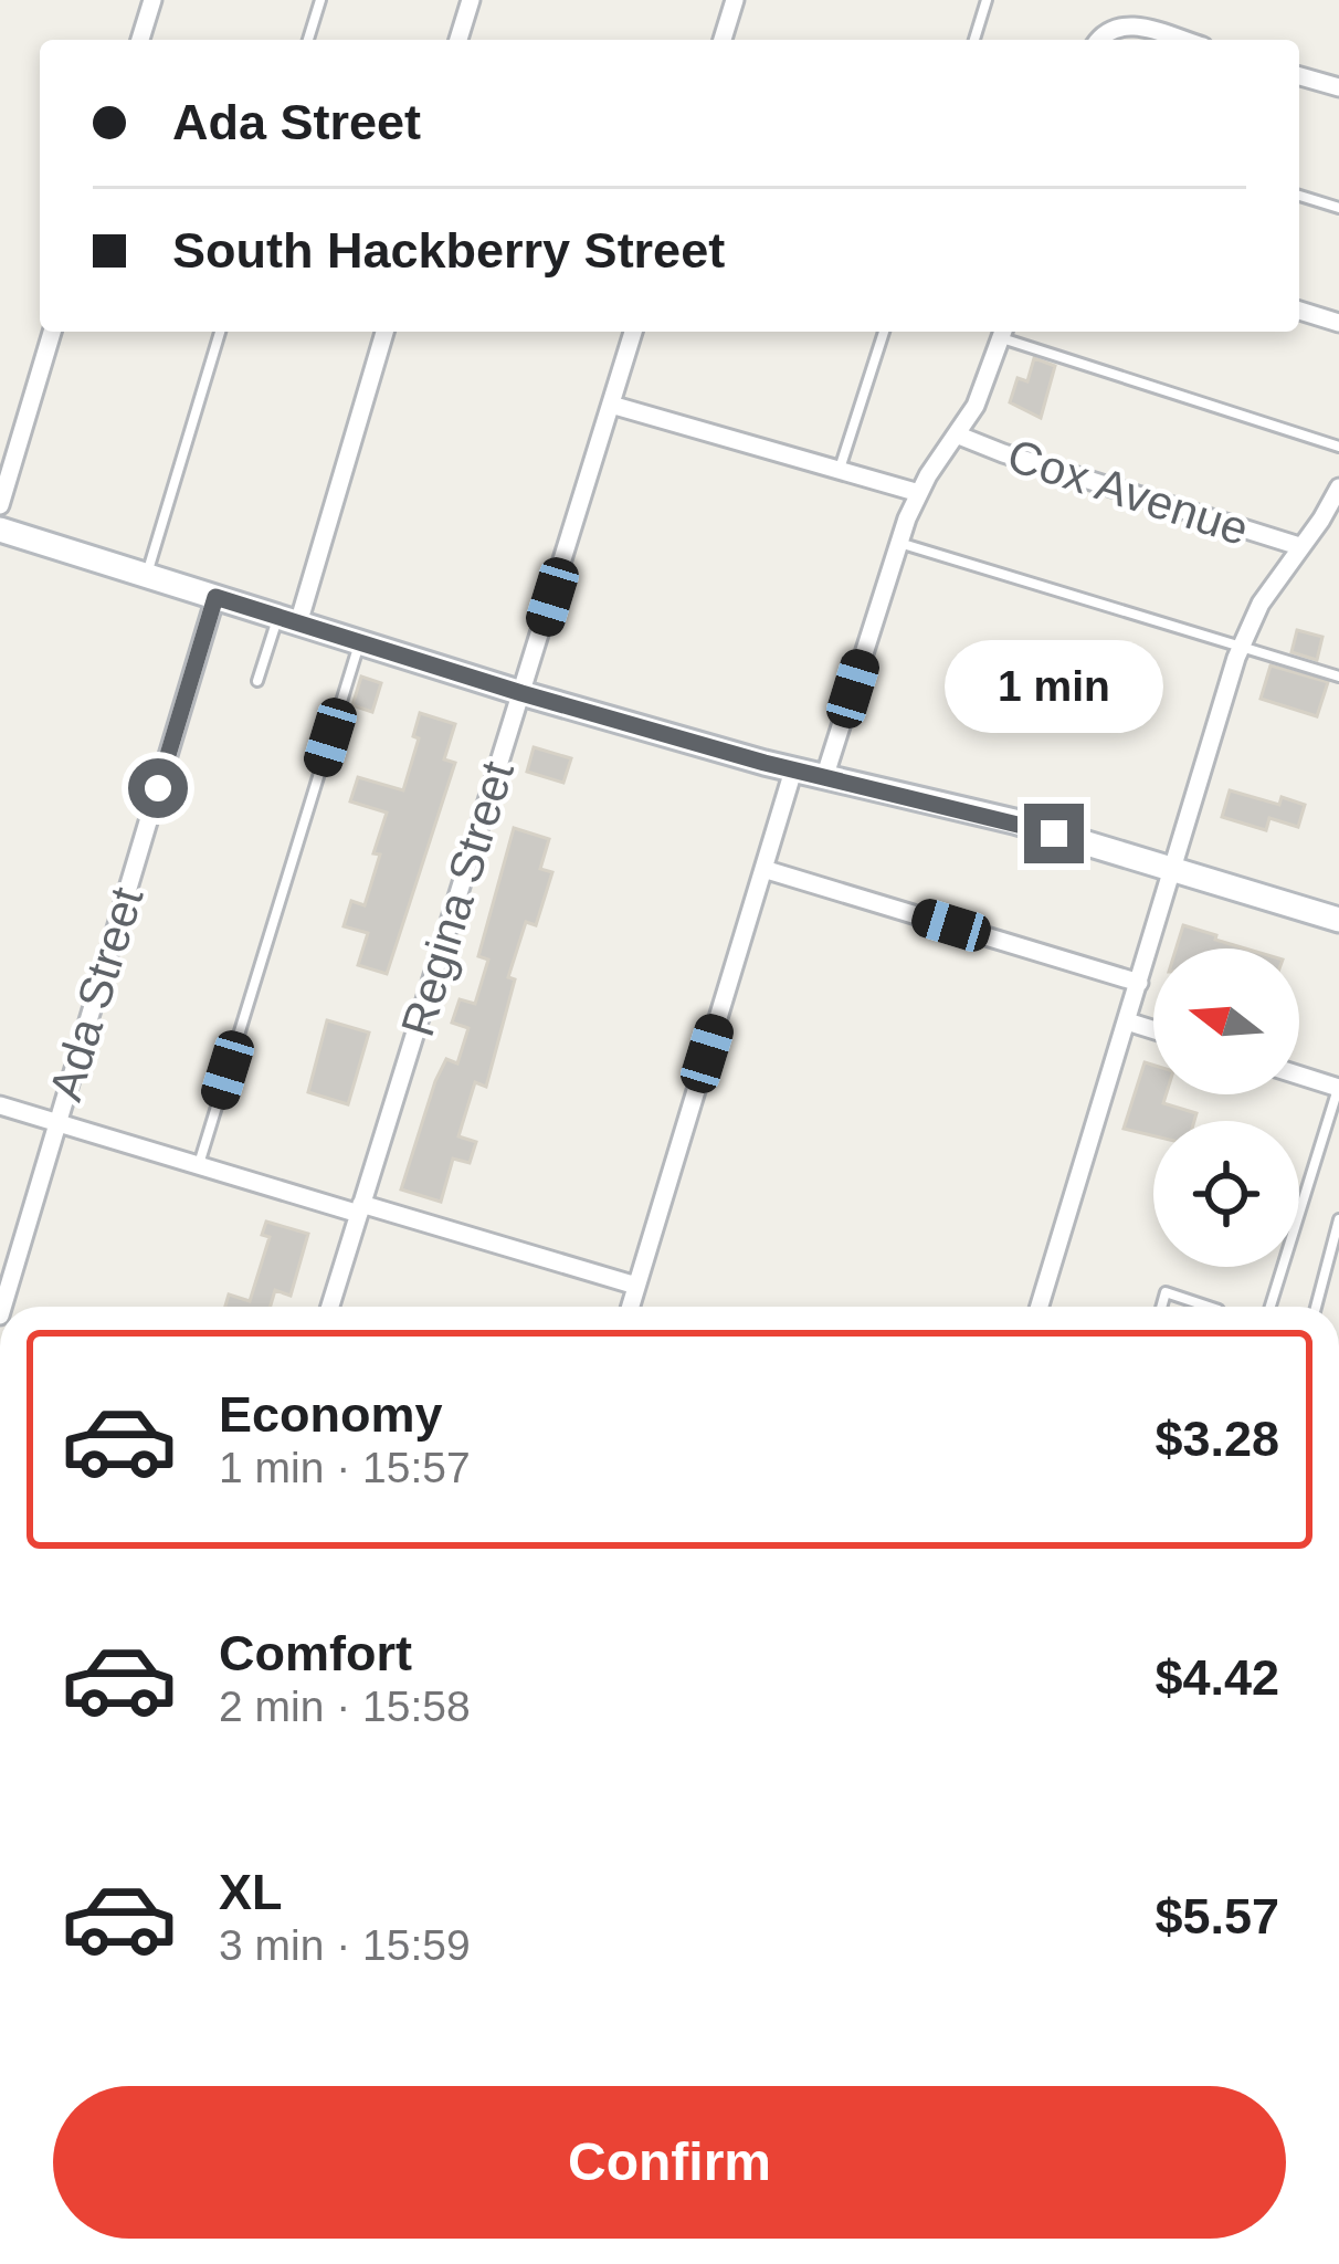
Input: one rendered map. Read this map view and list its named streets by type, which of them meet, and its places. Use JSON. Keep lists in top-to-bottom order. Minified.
{"streets":{"street":["Cox Avenue","Regina Street","Ada Street"]},"north":"left","page":{"banner":["Ada Street","South Hackberry Street"],"bubble":"1 min","list":[{"name":"Economy","note":"1 min · 15:57","value":"$3.28"},{"name":"Comfort","note":"2 min · 15:58","value":"$4.42"},{"name":"XL","note":"3 min · 15:59","value":"$5.57"}],"buttons":"Confirm"}}
